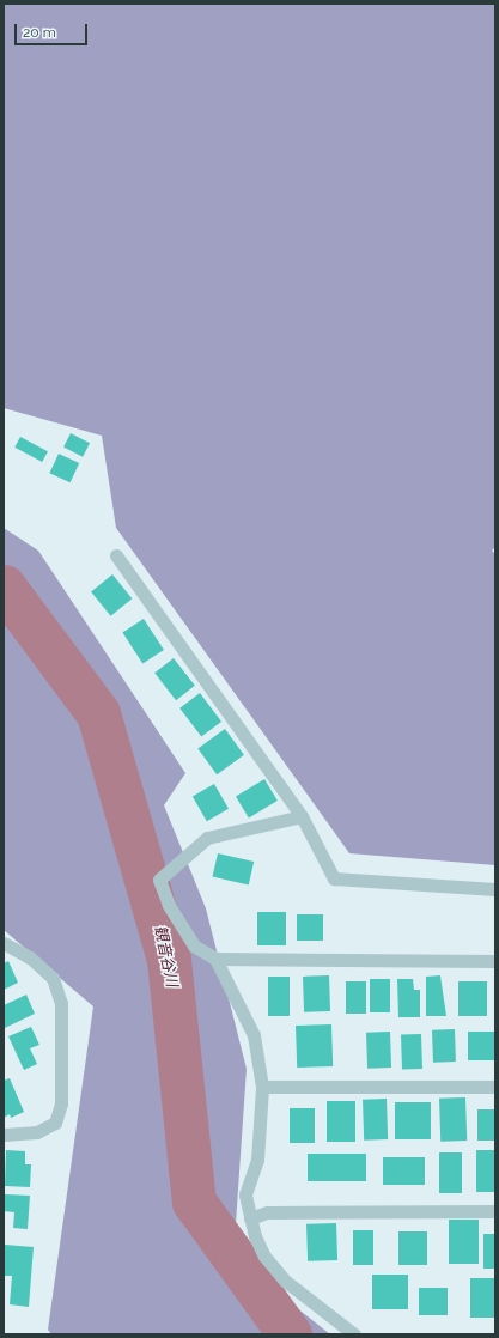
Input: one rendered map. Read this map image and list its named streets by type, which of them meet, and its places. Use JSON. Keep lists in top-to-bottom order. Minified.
{"water":["観音谷川"],"scale_bar":"20 m"}
